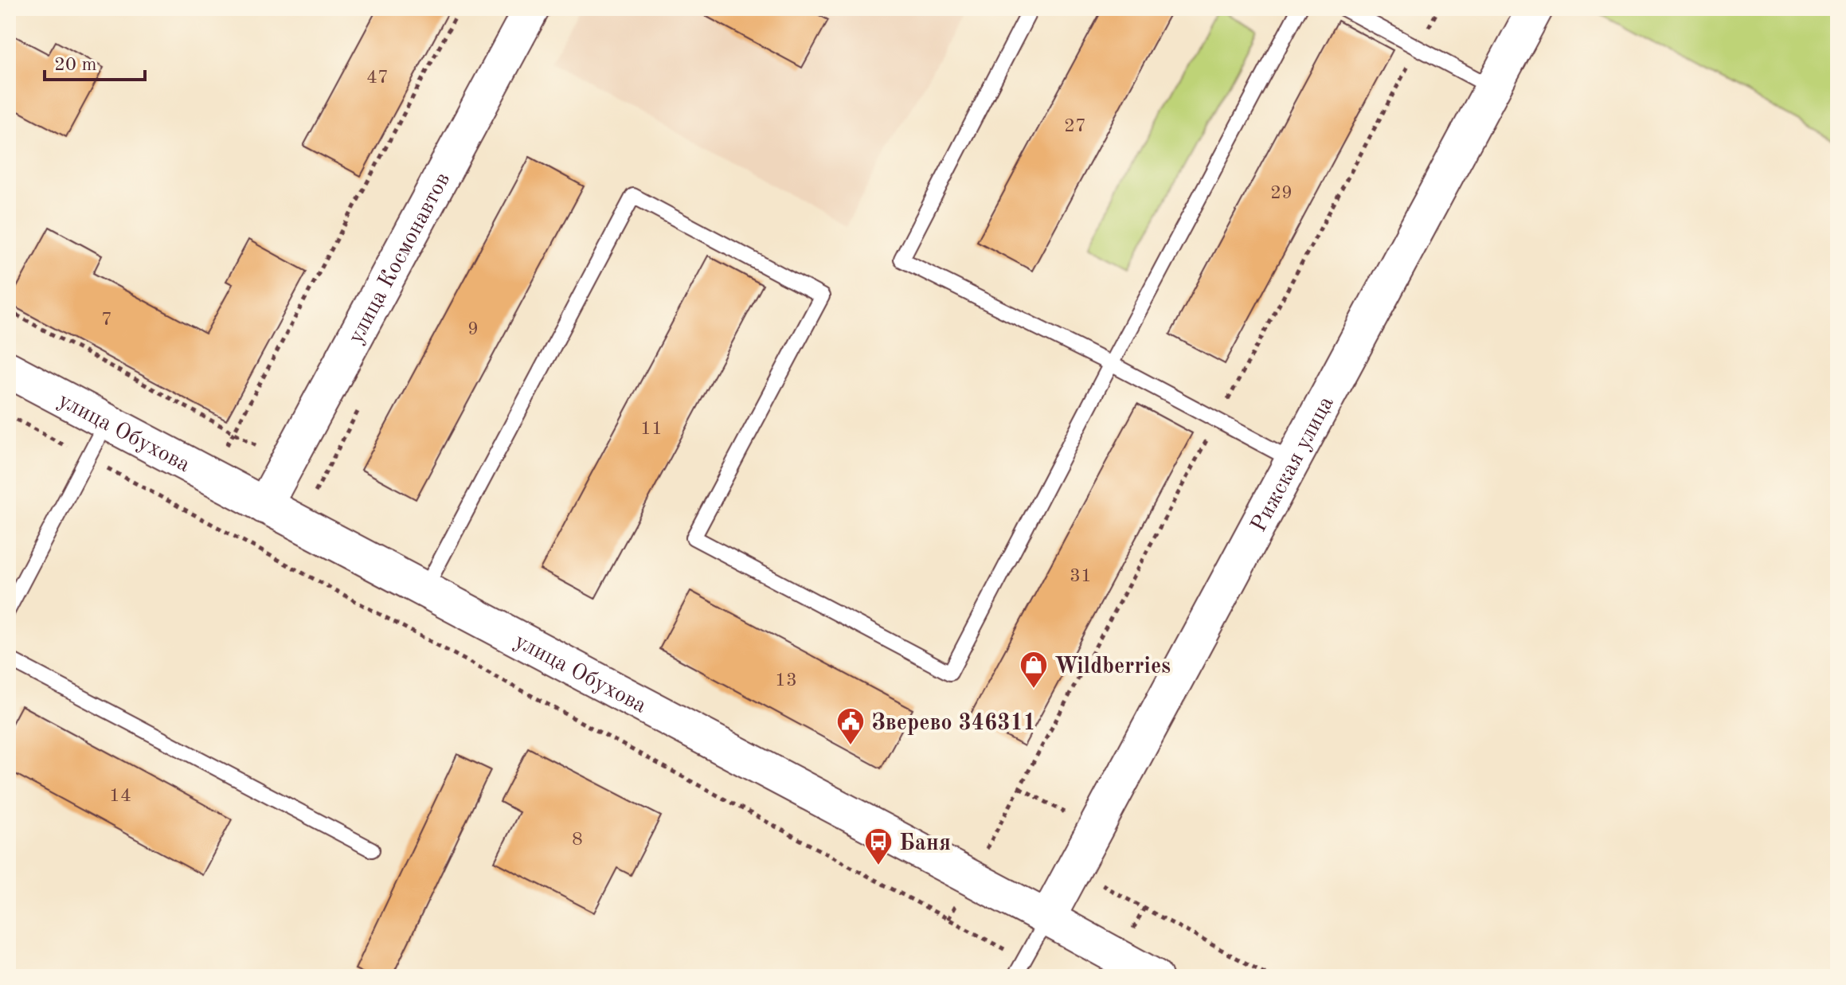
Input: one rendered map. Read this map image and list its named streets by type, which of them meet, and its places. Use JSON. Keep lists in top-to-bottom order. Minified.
{"streets":{"street":["улица Космонавтов","улица Обухова","Рижская улица"]},"crossings":[["улица Космонавтов","улица Обухова"],["улица Обухова","Рижская улица"]],"places":{"shop":["Wildberries"],"public building":["Зверево 346311"],"bus stop":["Баня"]},"house_numbers":["47","27","29","7","9","11","31","13","14","8"],"scale_bar":"20 m"}
